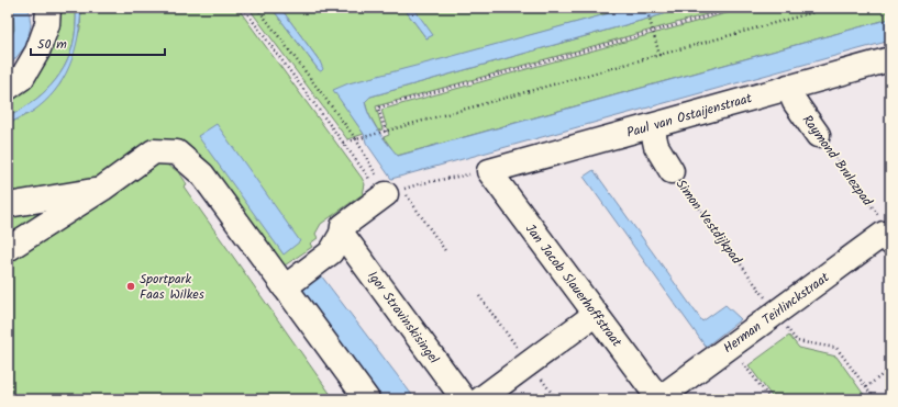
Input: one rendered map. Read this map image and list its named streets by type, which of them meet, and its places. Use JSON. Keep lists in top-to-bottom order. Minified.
{"streets":{"street":["Paul van Ostaijenstraat","Raymond Brulezpad","Simon Vestdijkpad","Jan Jacob Slauerhoffstraat","Herman Teirlinckstraat","Igor Stravinskisingel"]},"crossings":[["Paul van Ostaijenstraat","Raymond Brulezpad"],["Paul van Ostaijenstraat","Simon Vestdijkpad"],["Paul van Ostaijenstraat","Jan Jacob Slauerhoffstraat"],["Raymond Brulezpad","Herman Teirlinckstraat"],["Simon Vestdijkpad","Herman Teirlinckstraat"],["Jan Jacob Slauerhoffstraat","Herman Teirlinckstraat"]],"places":["Sportpark Faas Wilkes"],"scale_bar":"50 m"}
